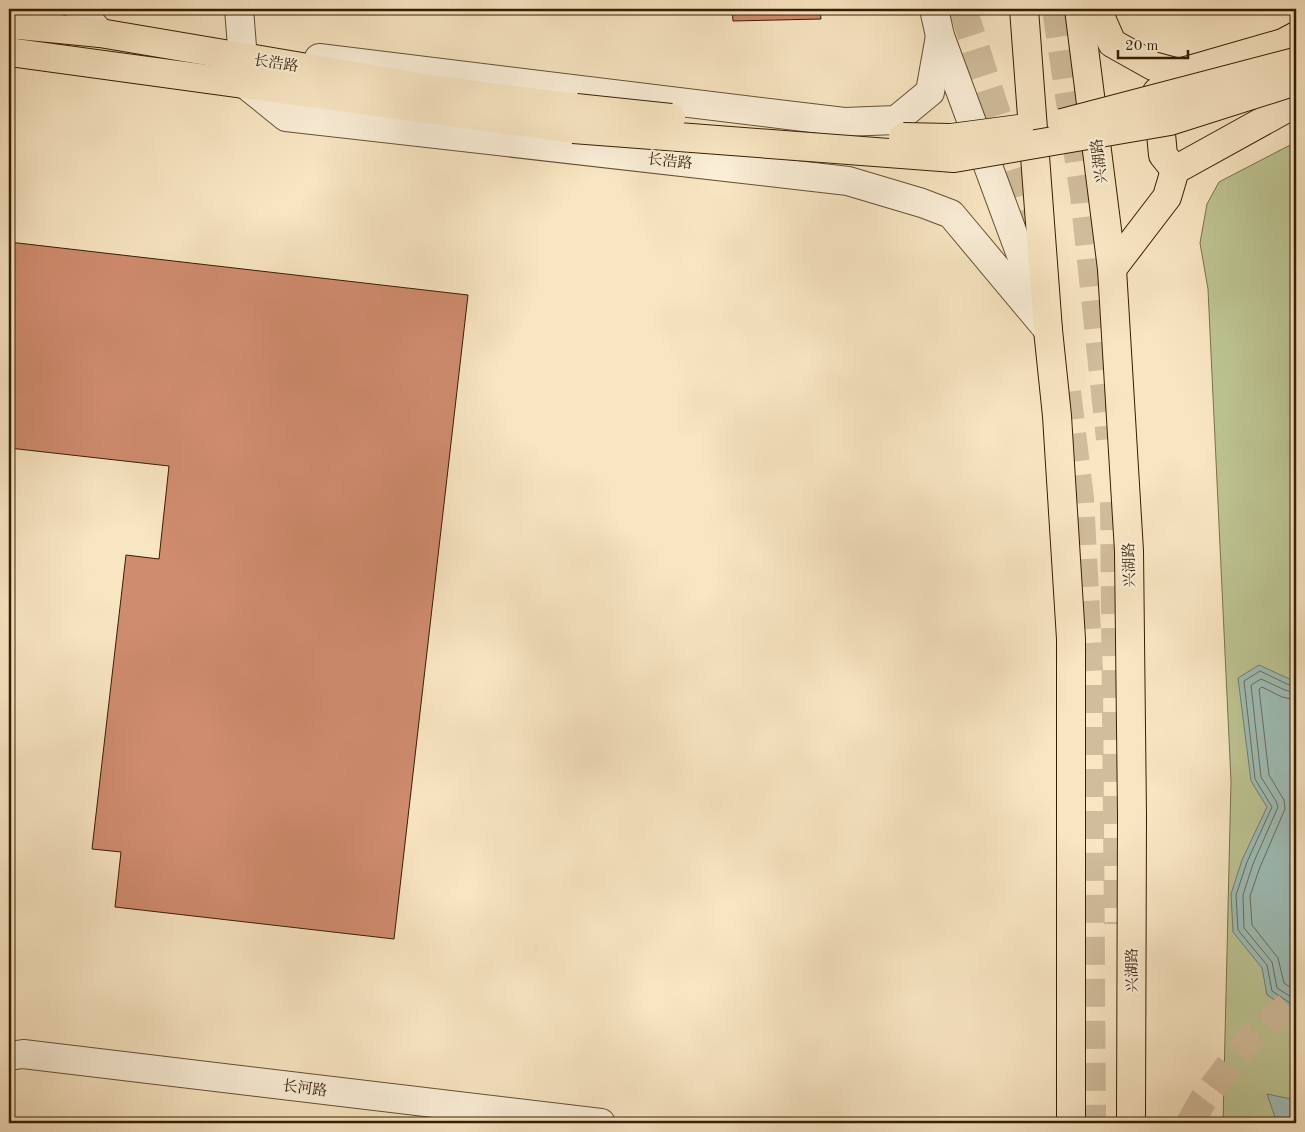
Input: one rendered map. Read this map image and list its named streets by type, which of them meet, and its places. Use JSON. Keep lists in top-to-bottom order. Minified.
{"streets":{"main road":["长浩路","兴湖路"],"street":["长河路"]},"scale_bar":"20 m"}
